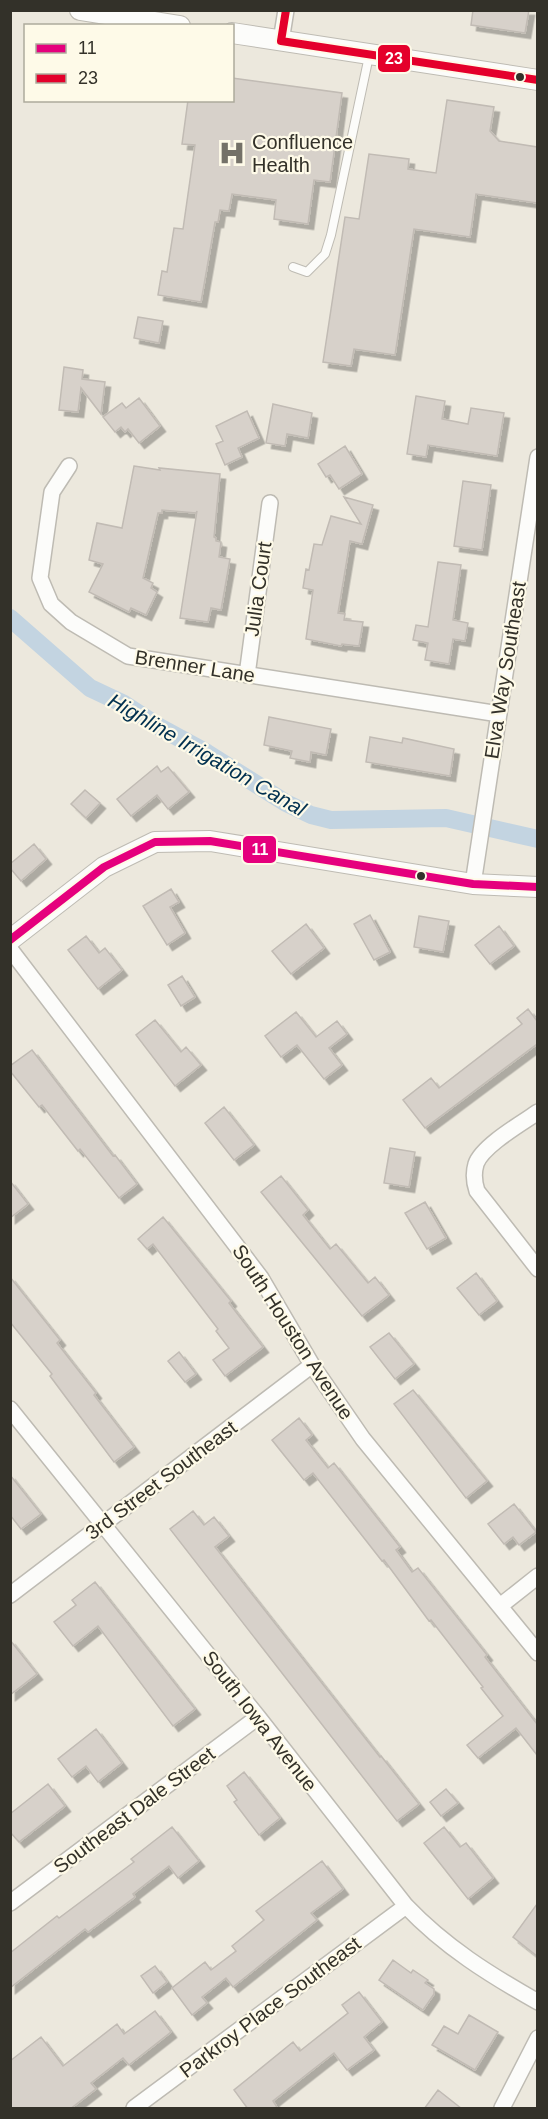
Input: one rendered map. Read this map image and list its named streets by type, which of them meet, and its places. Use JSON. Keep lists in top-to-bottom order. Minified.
{"streets":{"street":["Julia Court","Brenner Lane","Elva Way Southeast","South Houston Avenue","3rd Street Southeast","South Iowa Avenue","Southeast Dale Street","Parkroy Place Southeast"]},"crossings":[["Julia Court","Brenner Lane"],["Brenner Lane","Elva Way Southeast"],["South Houston Avenue","3rd Street Southeast"],["3rd Street Southeast","South Iowa Avenue"],["South Iowa Avenue","Southeast Dale Street"],["South Iowa Avenue","Parkroy Place Southeast"]],"water":["Highline Irrigation Canal"],"places":{"hospital":["Confluence Health"]},"lines":["transit line 23","transit line 11"],"legend":["11","23"]}
